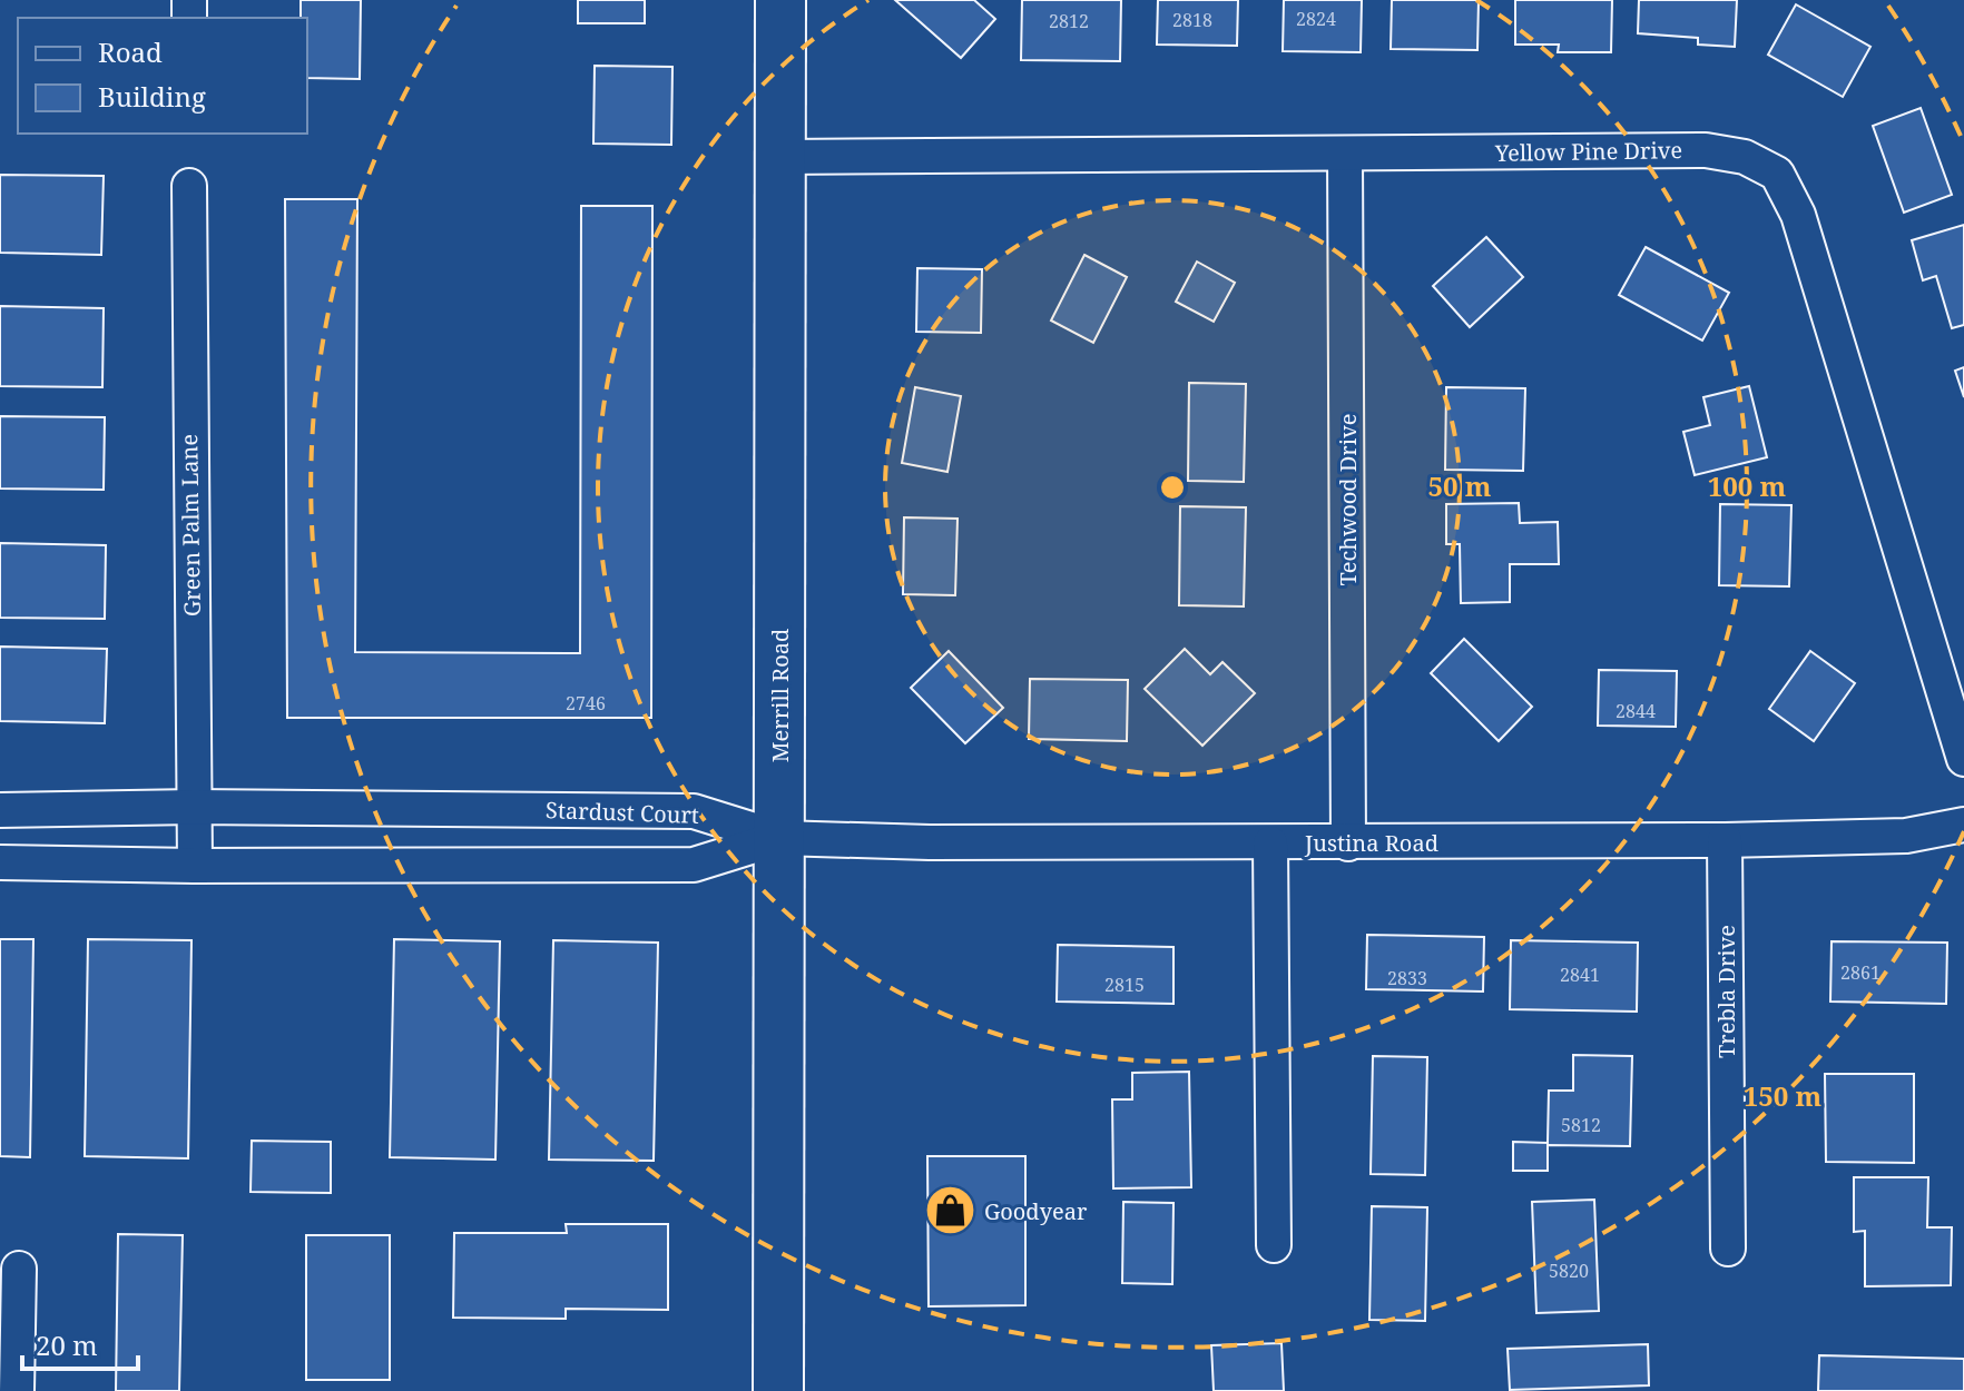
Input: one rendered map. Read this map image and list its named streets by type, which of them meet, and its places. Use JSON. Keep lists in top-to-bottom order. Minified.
{"streets":{"main road":["Merrill Road"],"street":["Yellow Pine Drive","Techwood Drive","Green Palm Lane","Stardust Court","Justina Road","Trebla Drive"]},"crossings":[["Yellow Pine Drive","Techwood Drive"],["Yellow Pine Drive","Merrill Road"],["Techwood Drive","Justina Road"],["Green Palm Lane","Stardust Court"],["Merrill Road","Stardust Court"],["Merrill Road","Justina Road"],["Stardust Court","Justina Road"],["Justina Road","Trebla Drive"]],"places":{"shop":["Goodyear"]},"house_numbers":["2824","2818","2812","2746","2844","2861","2841","2833","2815","5812","5820"],"legend":["Road","Building"],"scale_bar":"20 m","rings":["50 m","100 m","150 m"]}
